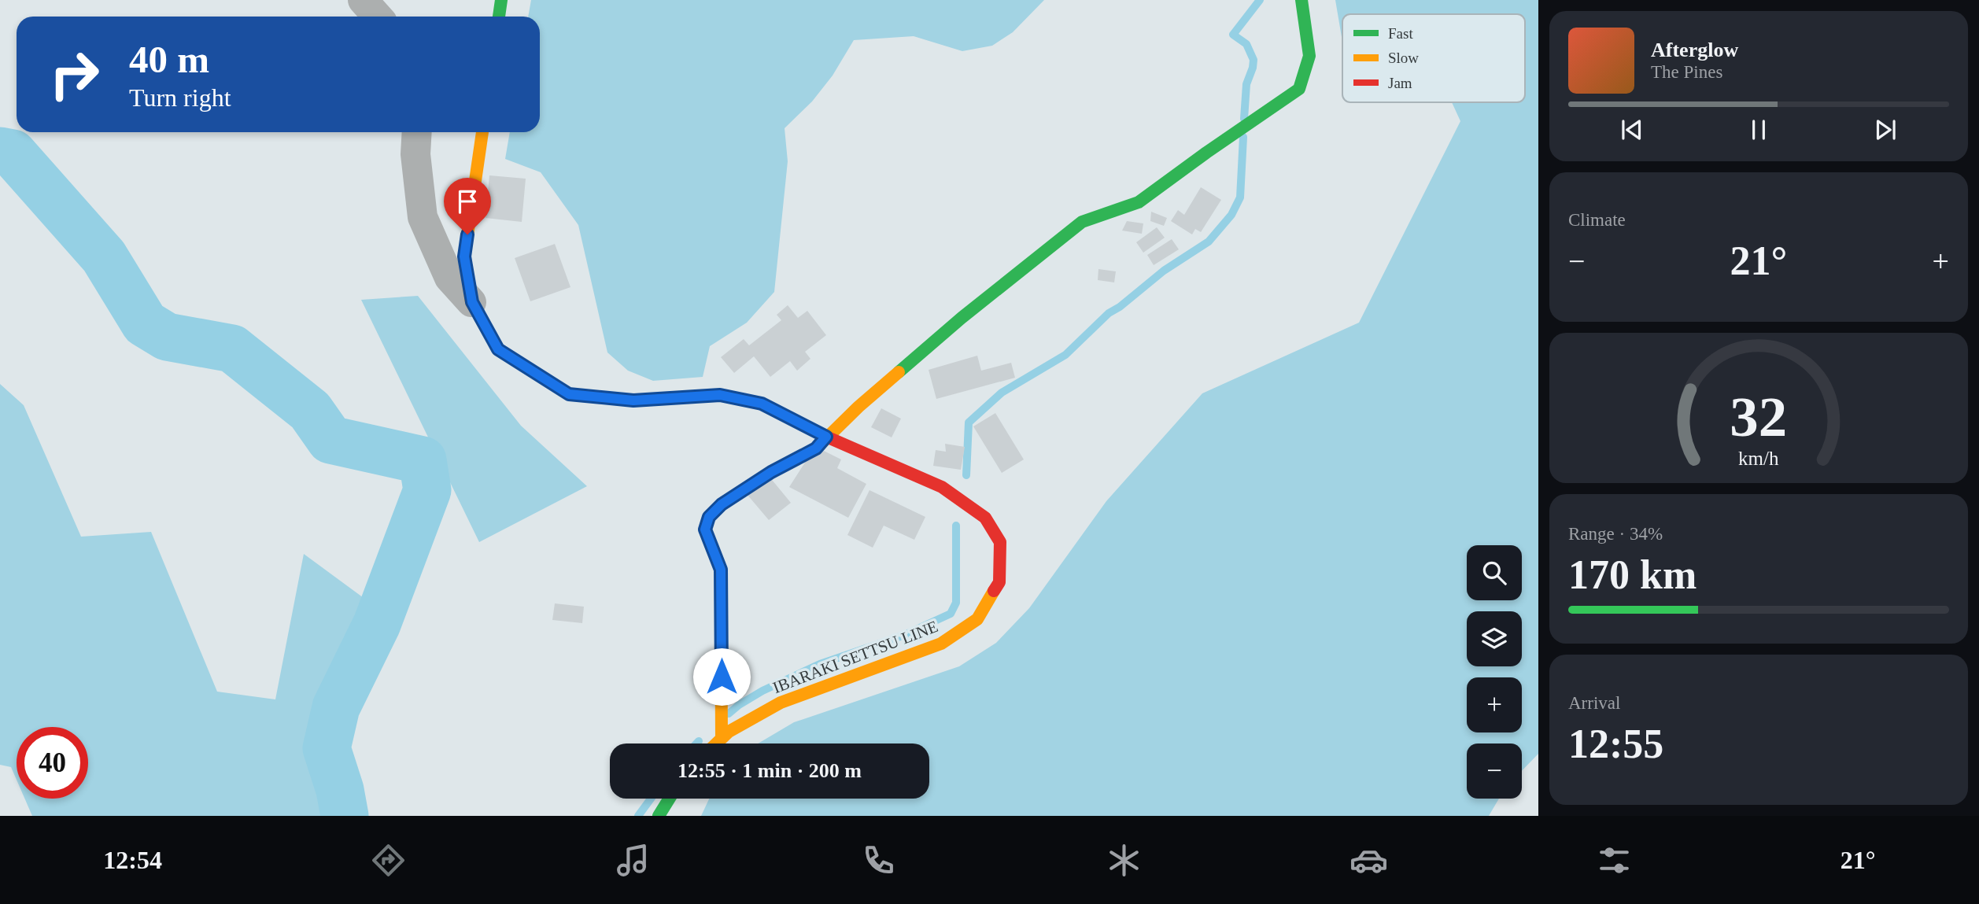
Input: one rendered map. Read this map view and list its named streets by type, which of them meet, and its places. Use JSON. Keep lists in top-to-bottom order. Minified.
{"streets":{"main road":["IBARAKI SETTSU LINE"]},"legend":["Fast","Slow","Jam"],"page":{"turn":["40 m","Turn right"],"song":["Afterglow","The Pines"],"tile":["Climate",["Range · 34%","170 km"],["Arrival","12:55"]],"heat":["−","21°","+"],"map_buttons":["+","−"],"limit":"40","trip":"12:55 · 1 min · 200 m","tabs":["12:54","21°"],"gauge":["32","km/h"]}}
